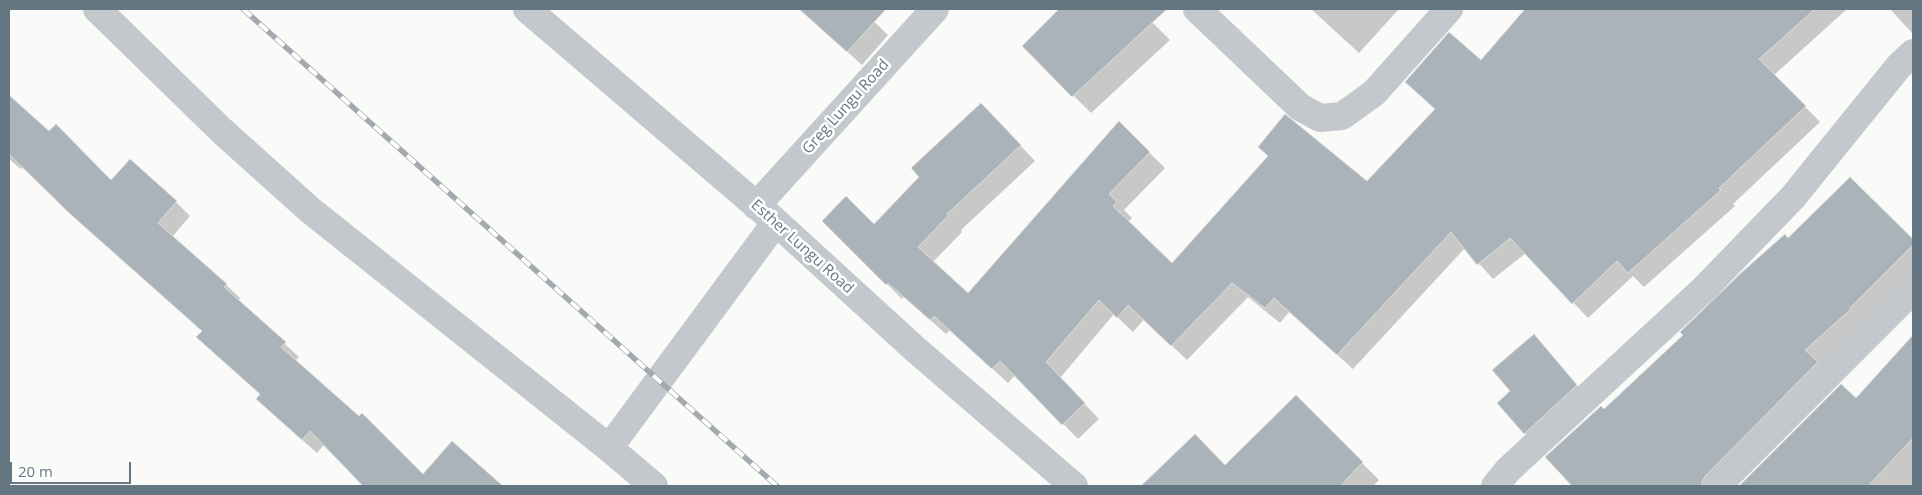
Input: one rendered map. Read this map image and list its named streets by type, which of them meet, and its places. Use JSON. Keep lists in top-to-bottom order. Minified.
{"streets":{"street":["Greg Lungu Road","Esther Lungu Road"]},"crossings":[["Greg Lungu Road","Esther Lungu Road"]],"scale_bar":"20 m"}
